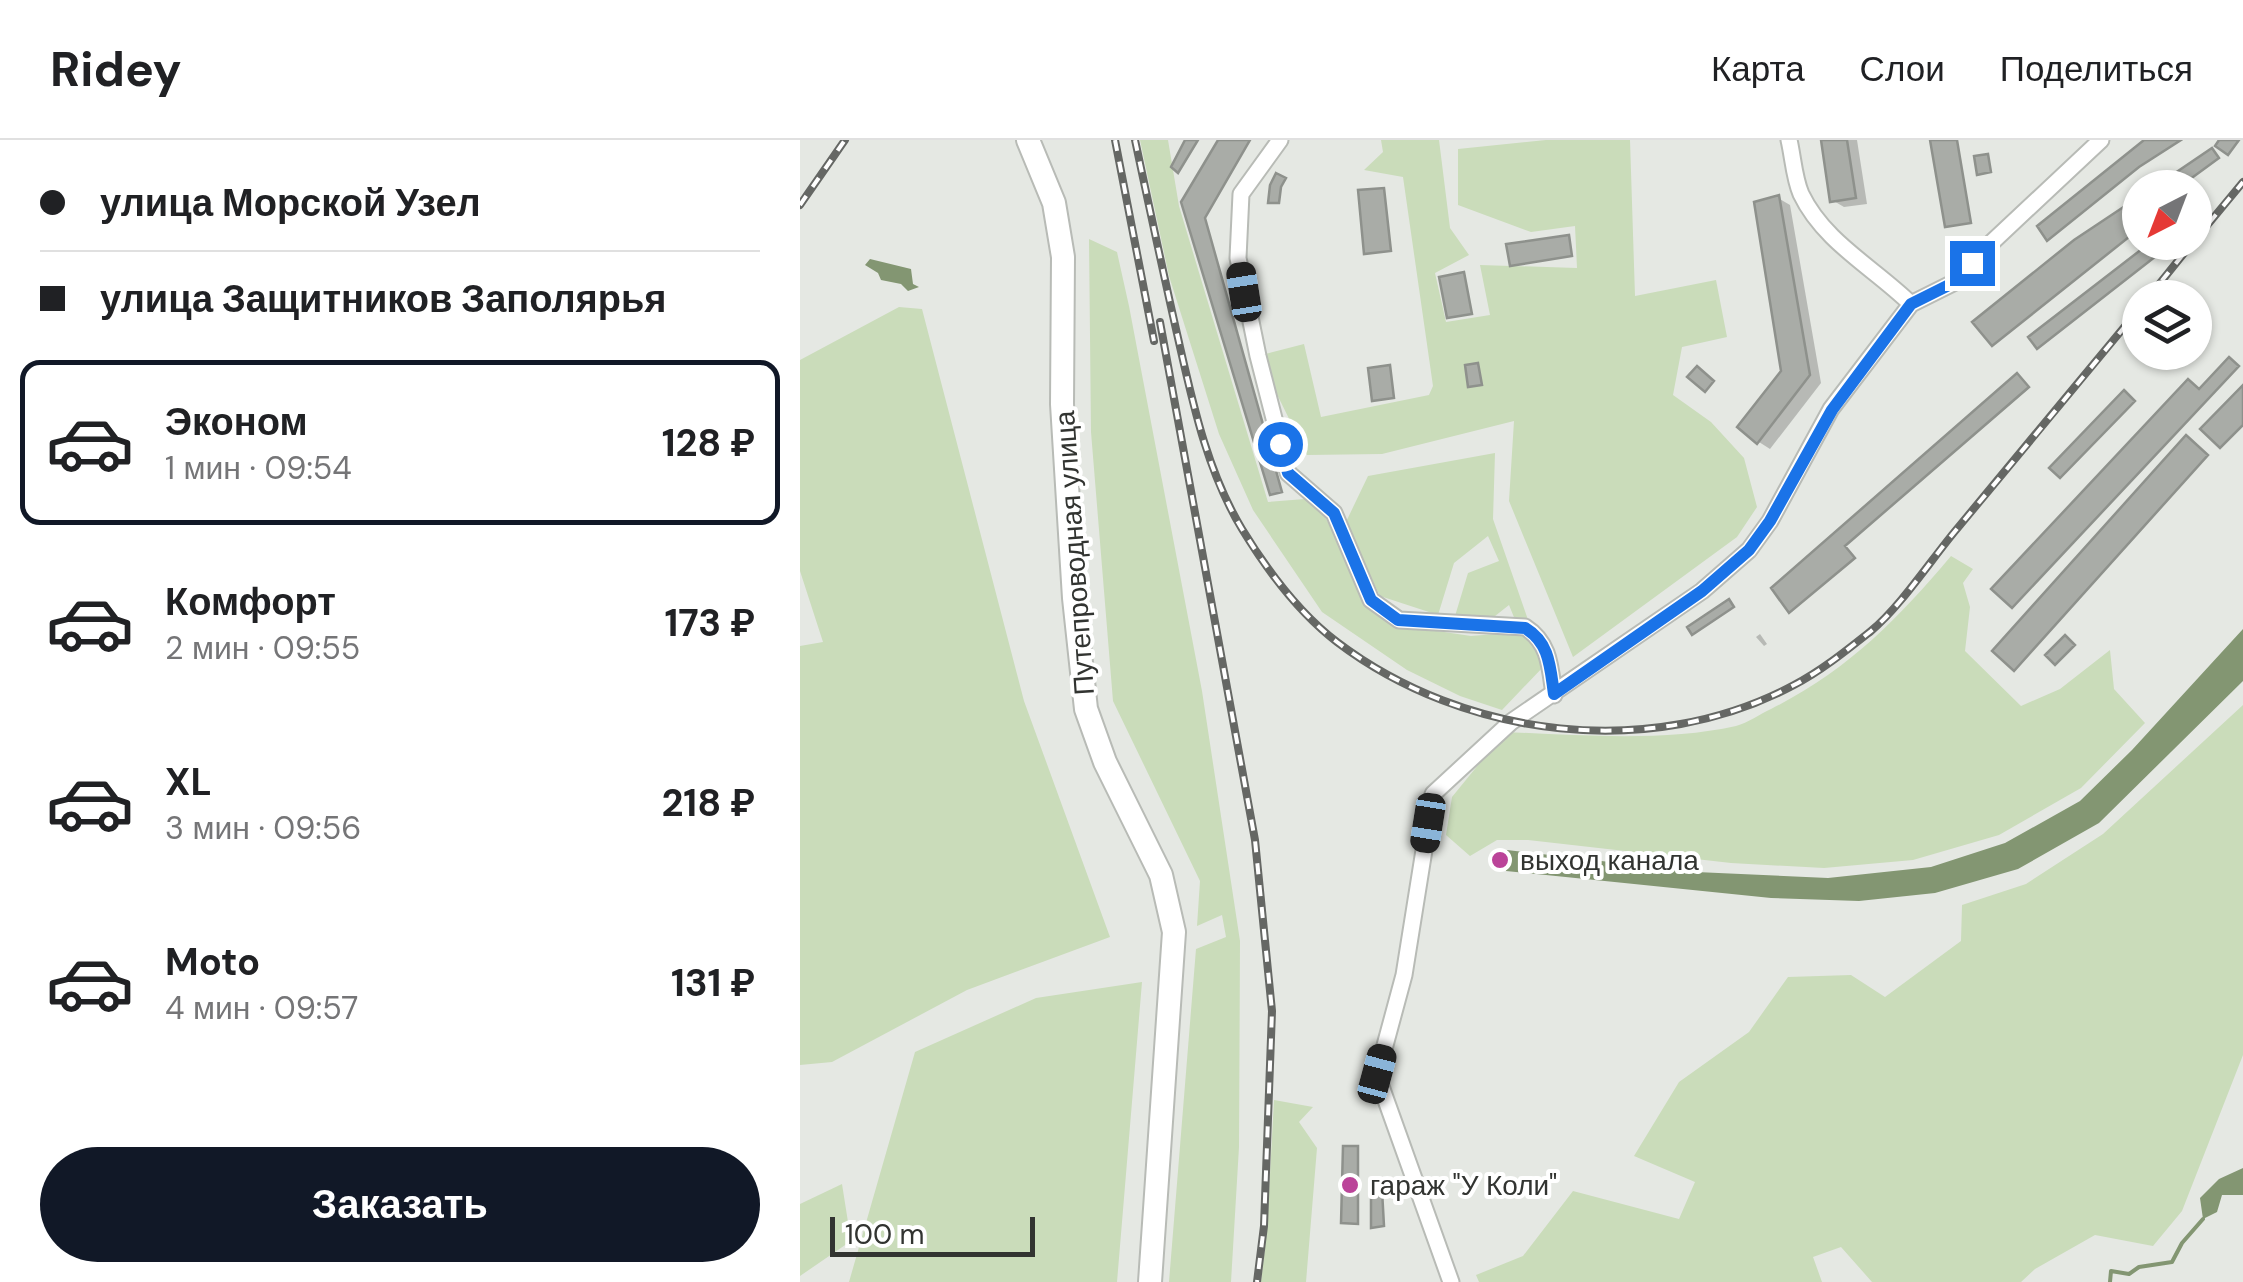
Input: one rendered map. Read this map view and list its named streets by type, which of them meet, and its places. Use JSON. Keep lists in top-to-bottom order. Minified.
{"streets":{"main road":["Путепроводная улица"]},"places":["выход канала","гараж \"У Коли\""],"scale_bar":"100 m","north":"bottom left","page":{"header":"Ridey","nav":["Карта","Слои","Поделиться"],"banner":["улица Морской Узел","улица Защитников Заполярья"],"list":[{"name":"Эконом","note":"1 мин · 09:54","value":"128 ₽"},{"name":"Комфорт","note":"2 мин · 09:55","value":"173 ₽"},{"name":"XL","note":"3 мин · 09:56","value":"218 ₽"},{"name":"Moto","note":"4 мин · 09:57","value":"131 ₽"}],"buttons":"Заказать","scale":"100 m"}}
